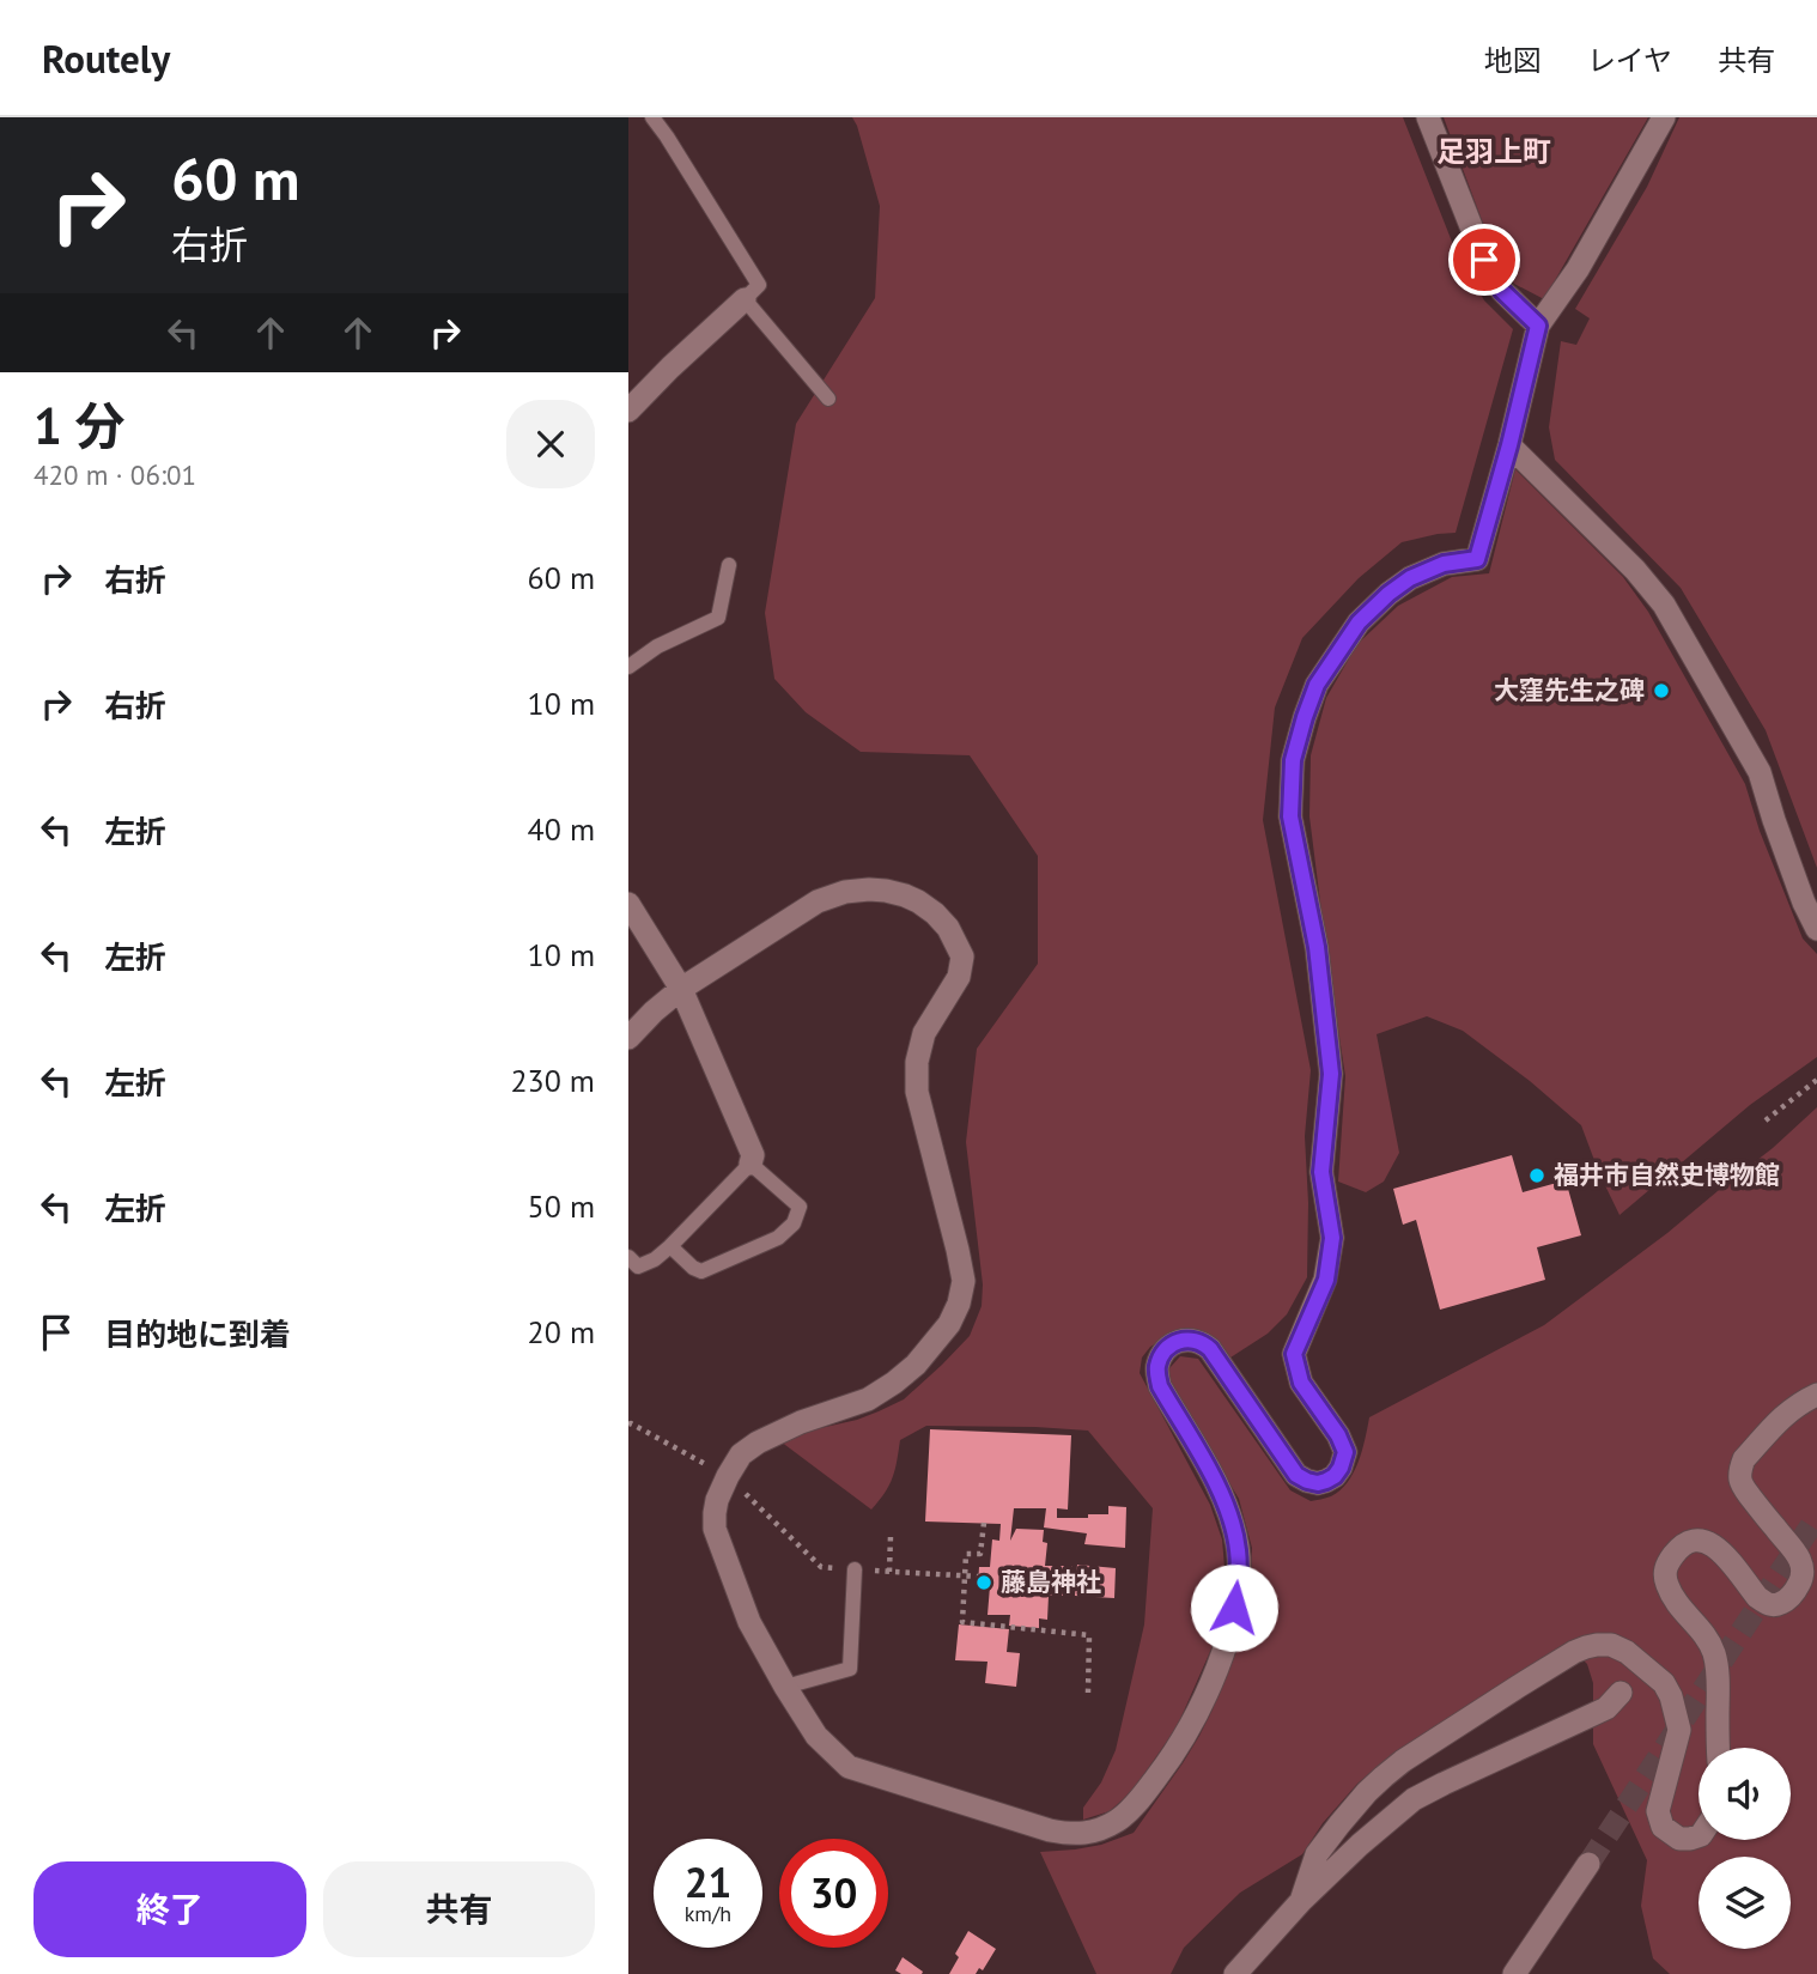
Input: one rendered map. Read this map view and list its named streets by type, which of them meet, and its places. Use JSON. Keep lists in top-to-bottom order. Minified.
{"districts":["足羽上町"],"places":["大窪先生之碑","福井市自然史博物館","藤島神社"],"page":{"header":"Routely","nav":["地図","レイヤ","共有"],"turn":["60 m","右折"],"heading":["1 分","420 m · 06:01"],"list":[{"name":"右折","value":"60 m"},{"name":"右折","value":"10 m"},{"name":"左折","value":"40 m"},{"name":"左折","value":"10 m"},{"name":"左折","value":"230 m"},{"name":"左折","value":"50 m"},{"name":"目的地に到着","value":"20 m"}],"speed":"21 km/h","limit":"30","buttons":["終了","共有"]}}
